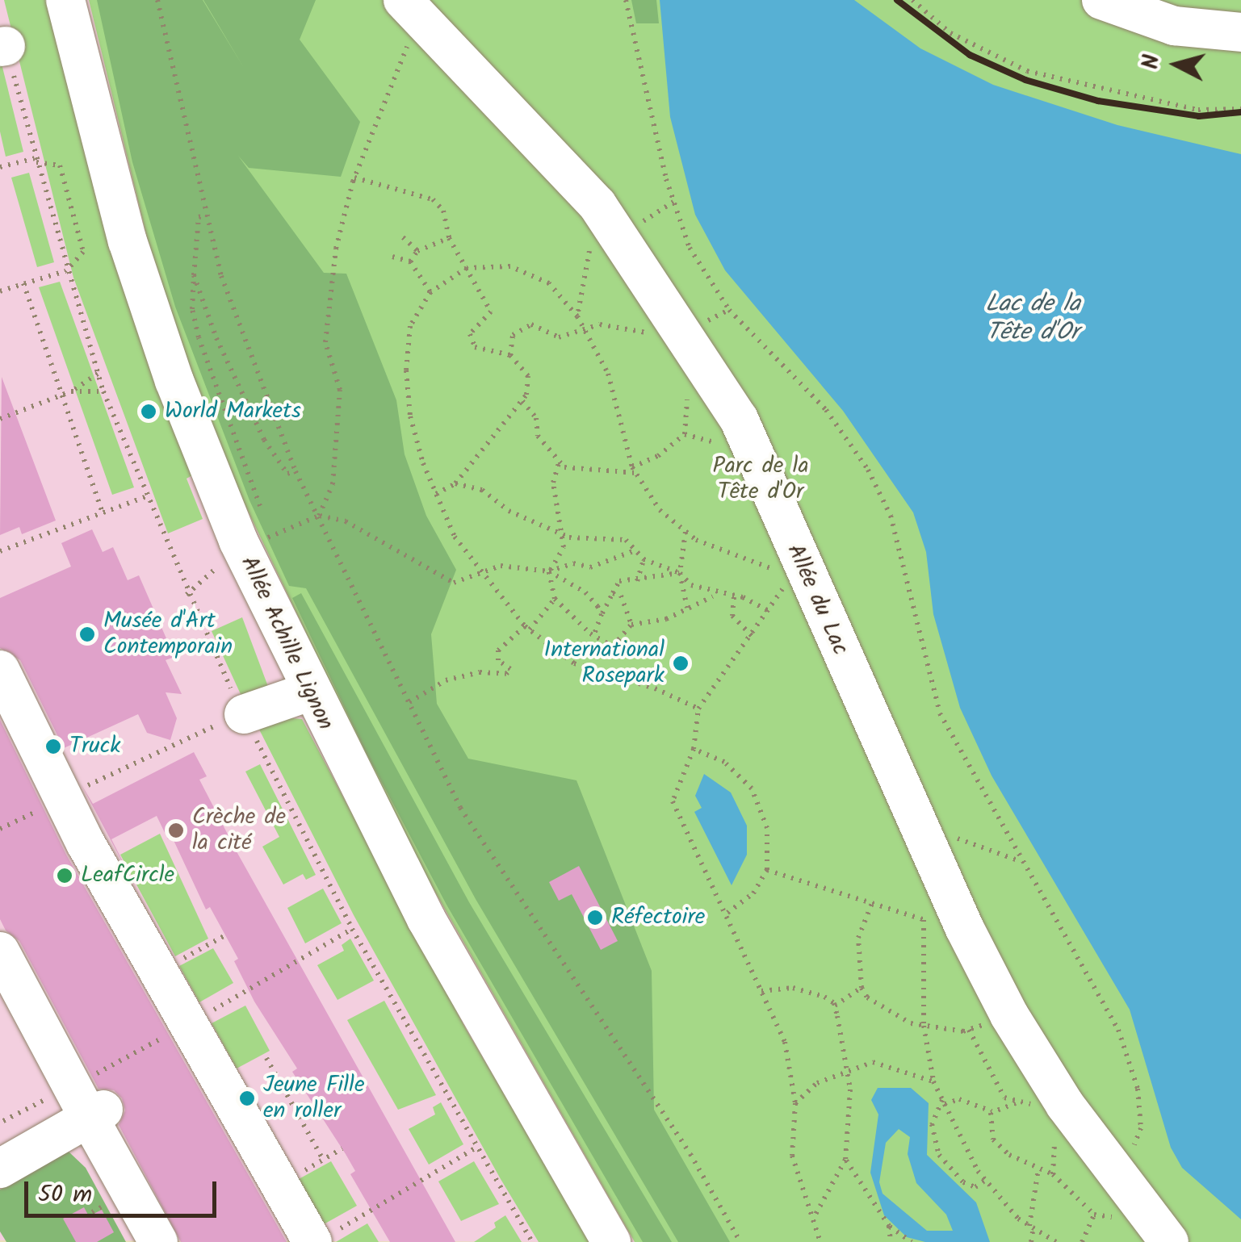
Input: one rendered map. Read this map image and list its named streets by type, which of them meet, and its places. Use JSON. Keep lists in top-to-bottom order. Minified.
{"streets":{"street":["Allée du Lac","Allée Achille Lignon"]},"water":["Lac de la Tête d'Or"],"parks":["Parc de la Tête d'Or"],"places":["World Markets","Musée d'Art Contemporain","International Rosepark","Truck","Crèche de la cité","LeafCircle","Réfectoire","Jeune Fille en roller"],"scale_bar":"50 m","north":"left"}
